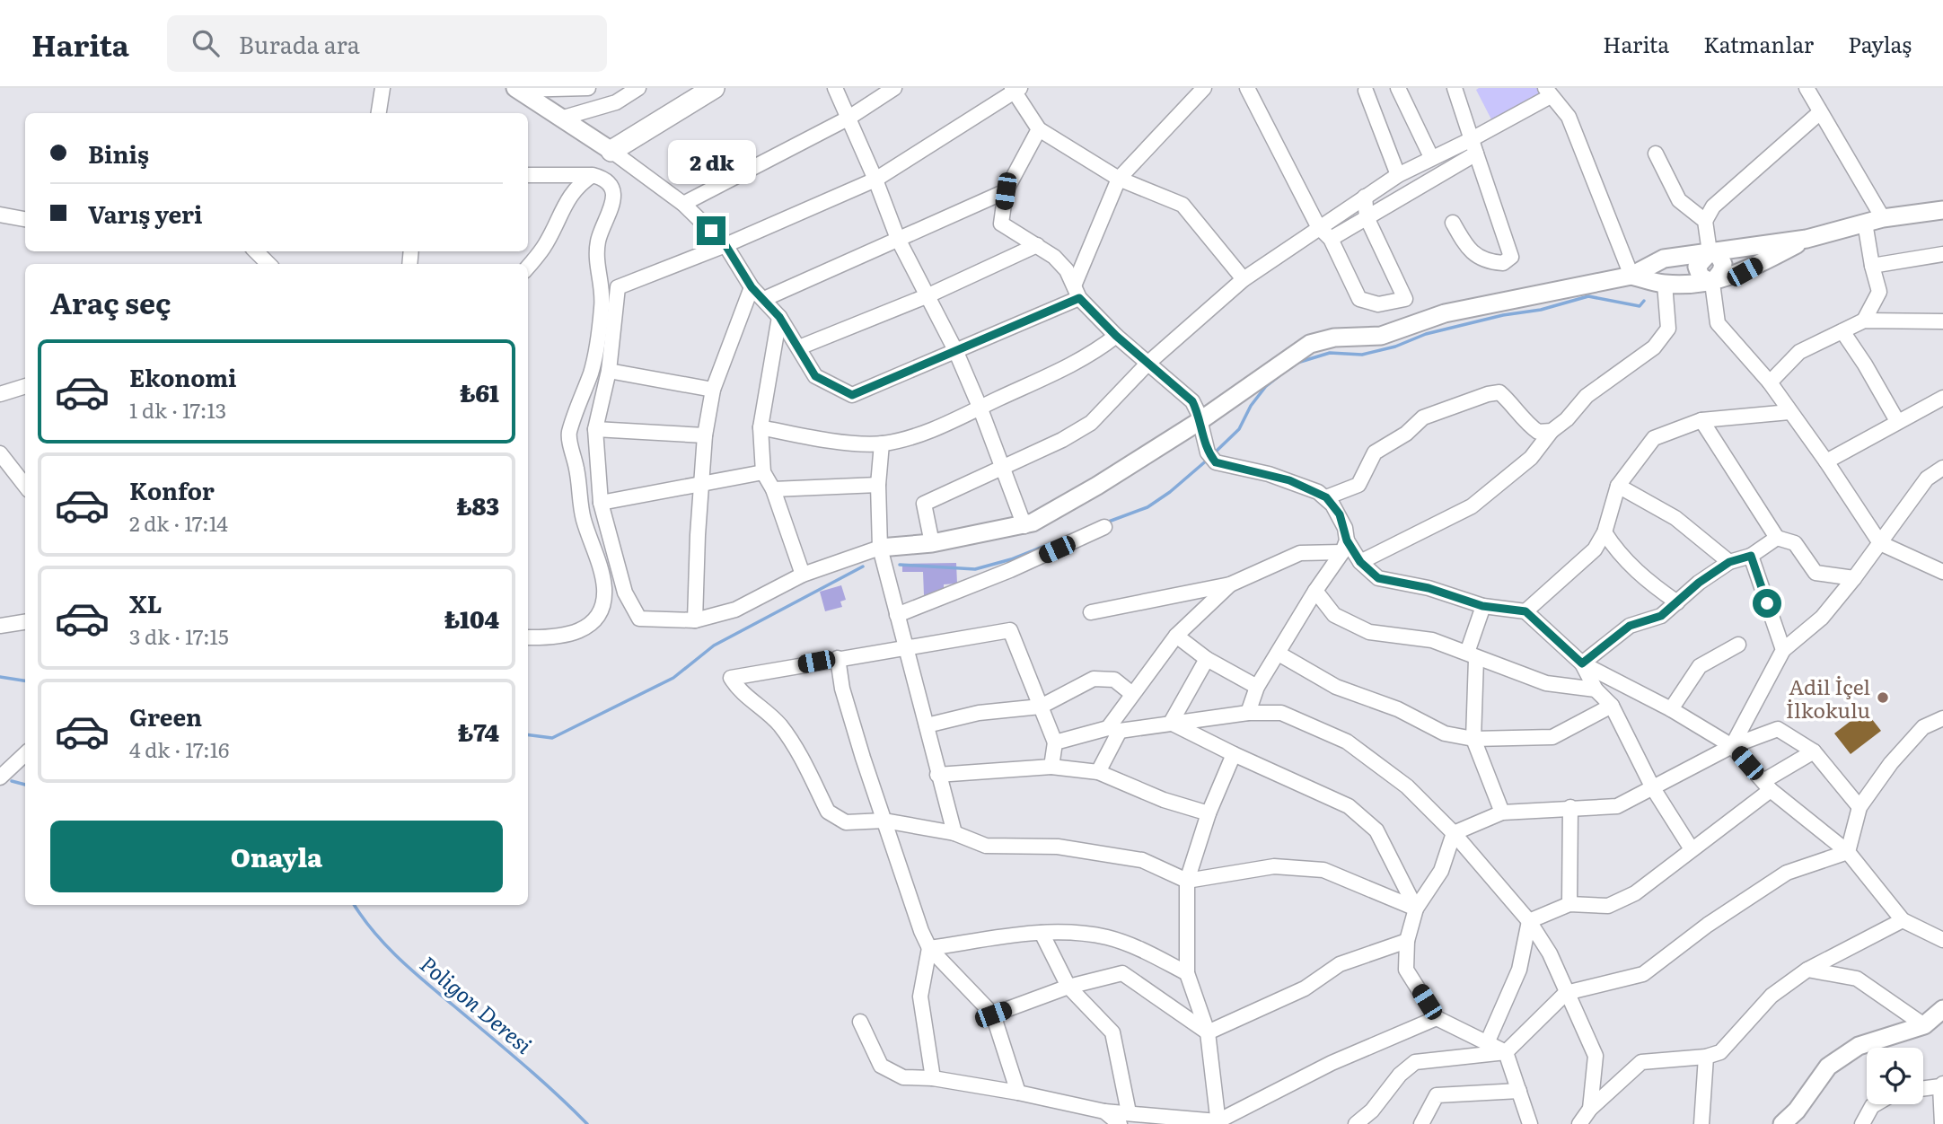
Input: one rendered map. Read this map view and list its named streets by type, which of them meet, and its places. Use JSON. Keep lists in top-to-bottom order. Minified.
{"water":["Poligon Deresi"],"places":["Adil İçel İlkokulu"],"page":{"header":"Harita","search":"Burada ara","nav":["Harita","Katmanlar","Paylaş"],"banner":["Biniş","Varış yeri"],"bubble":"2 dk","heading":"Araç seç","list":[{"name":"Ekonomi","note":"1 dk · 17:13","value":"₺61"},{"name":"Konfor","note":"2 dk · 17:14","value":"₺83"},{"name":"XL","note":"3 dk · 17:15","value":"₺104"},{"name":"Green","note":"4 dk · 17:16","value":"₺74"}],"buttons":"Onayla"}}
